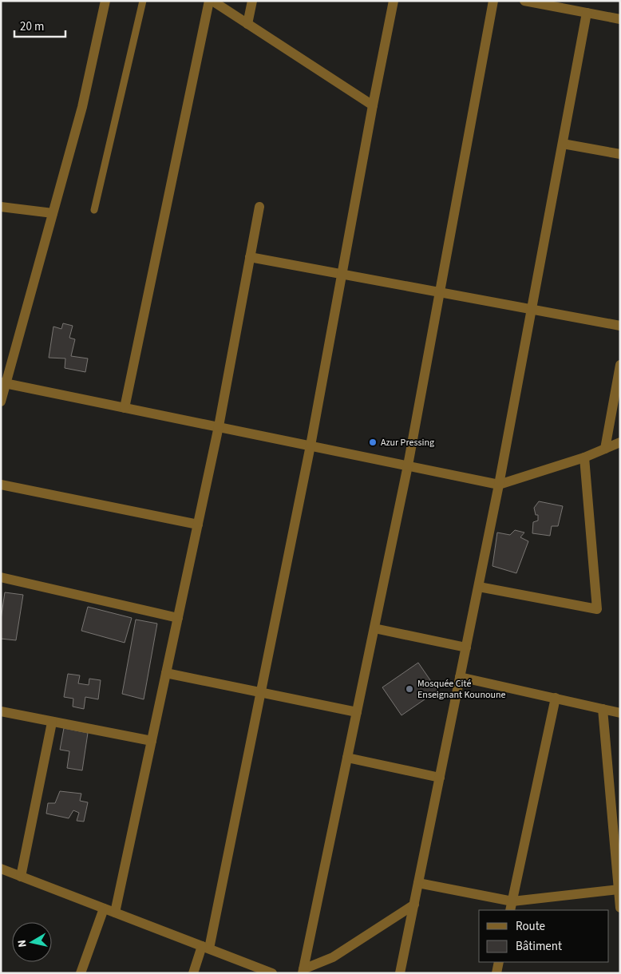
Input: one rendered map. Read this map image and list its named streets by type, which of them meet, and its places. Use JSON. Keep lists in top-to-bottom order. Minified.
{"places":["Azur Pressing","Mosquée Cité Enseignant Kounoune"],"legend":["Route","Bâtiment"],"scale_bar":"20 m","north":"left"}
